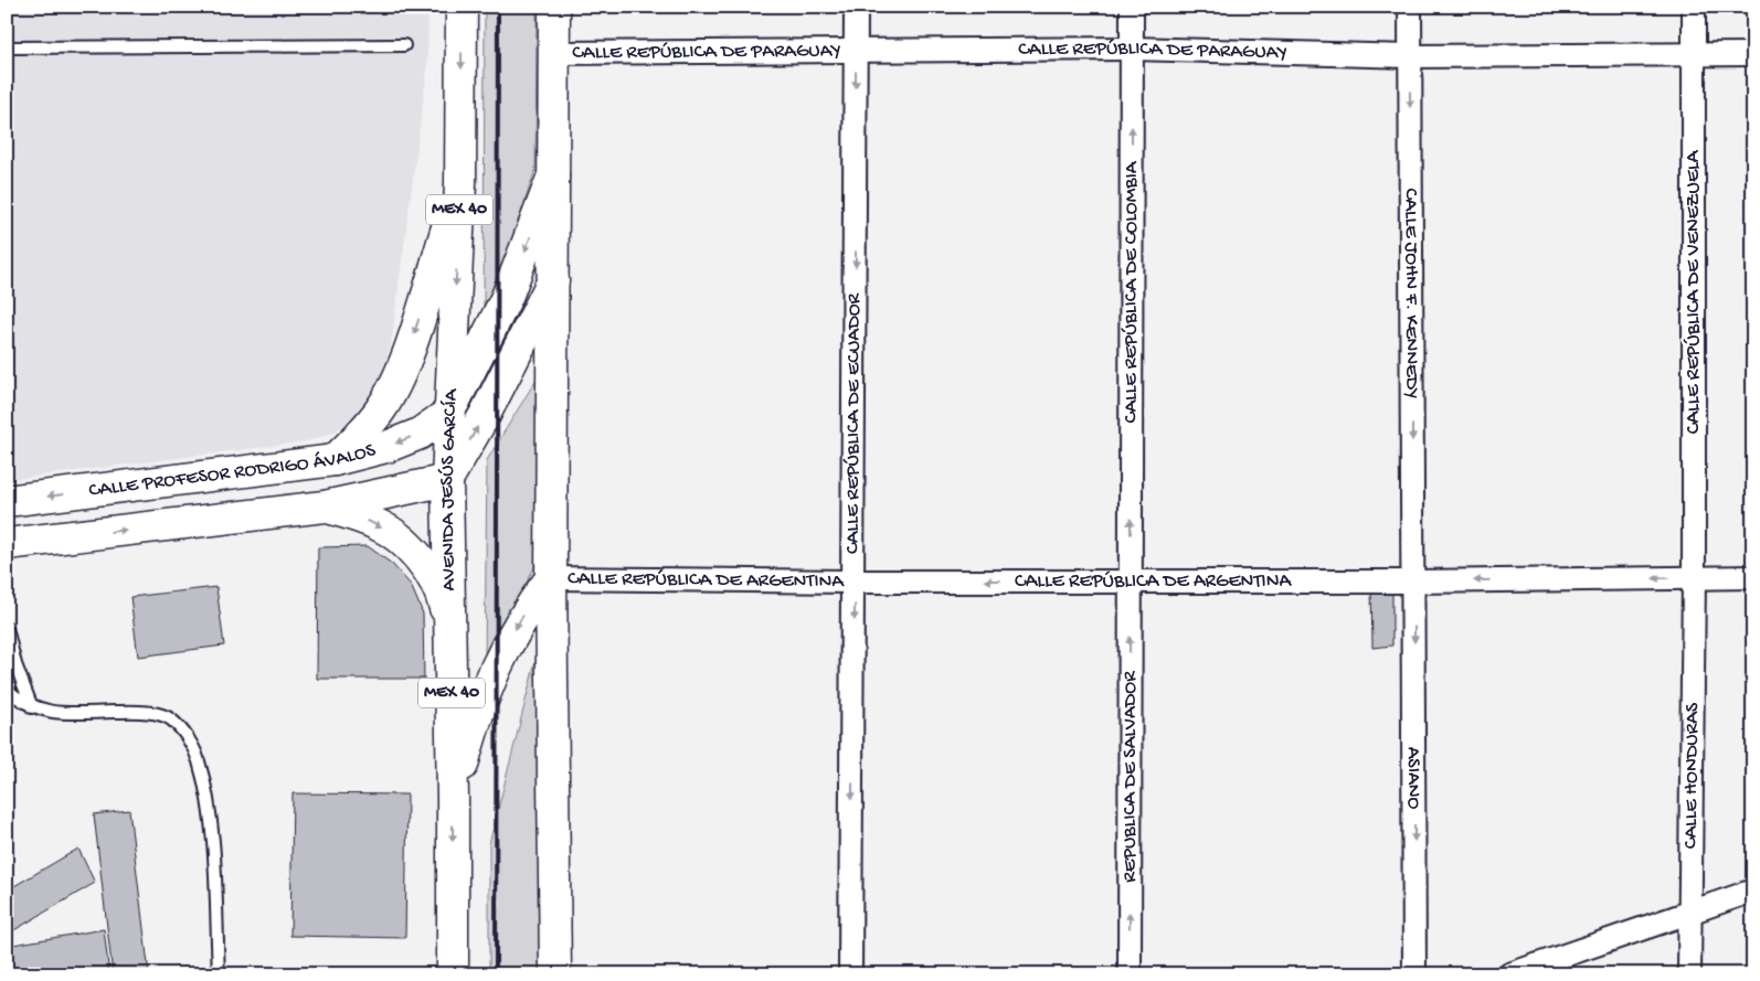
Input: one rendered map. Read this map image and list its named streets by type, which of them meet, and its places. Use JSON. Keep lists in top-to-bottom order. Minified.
{"streets":{"main road":["MEX 40","CALLE PROFESOR RODRIGO ÁVALOS","AVENIDA JESÚS GARCÍA"],"street":["CALLE REPÚBLICA DE PARAGUAY","CALLE REPÚBLICA DE VENEZUELA","CALLE REPÚBLICA DE COLOMBIA","CALLE JOHN F. KENNEDY","CALLE REPÚBLICA DE ECUADOR","CALLE REPÚBLICA DE ARGENTINA","CALLE HONDURAS","REPUBLICA DE SALVADOR","ASIANO"]},"crossings":[["CALLE REPÚBLICA DE PARAGUAY","CALLE REPÚBLICA DE VENEZUELA"],["CALLE REPÚBLICA DE PARAGUAY","CALLE REPÚBLICA DE COLOMBIA"],["CALLE REPÚBLICA DE PARAGUAY","CALLE JOHN F. KENNEDY"],["CALLE REPÚBLICA DE PARAGUAY","CALLE REPÚBLICA DE ECUADOR"],["CALLE REPÚBLICA DE VENEZUELA","CALLE REPÚBLICA DE ARGENTINA"],["CALLE REPÚBLICA DE VENEZUELA","CALLE HONDURAS"],["CALLE REPÚBLICA DE COLOMBIA","CALLE REPÚBLICA DE ARGENTINA"],["CALLE REPÚBLICA DE COLOMBIA","REPUBLICA DE SALVADOR"],["CALLE JOHN F. KENNEDY","CALLE REPÚBLICA DE ARGENTINA"],["CALLE JOHN F. KENNEDY","ASIANO"],["CALLE REPÚBLICA DE ECUADOR","CALLE REPÚBLICA DE ARGENTINA"],["CALLE PROFESOR RODRIGO ÁVALOS","AVENIDA JESÚS GARCÍA"],["CALLE REPÚBLICA DE ARGENTINA","CALLE HONDURAS"],["CALLE REPÚBLICA DE ARGENTINA","REPUBLICA DE SALVADOR"],["CALLE REPÚBLICA DE ARGENTINA","ASIANO"]],"one_way":["CALLE REPÚBLICA DE COLOMBIA","CALLE JOHN F. KENNEDY","CALLE REPÚBLICA DE ECUADOR","CALLE REPÚBLICA DE ARGENTINA","REPUBLICA DE SALVADOR","ASIANO"]}
